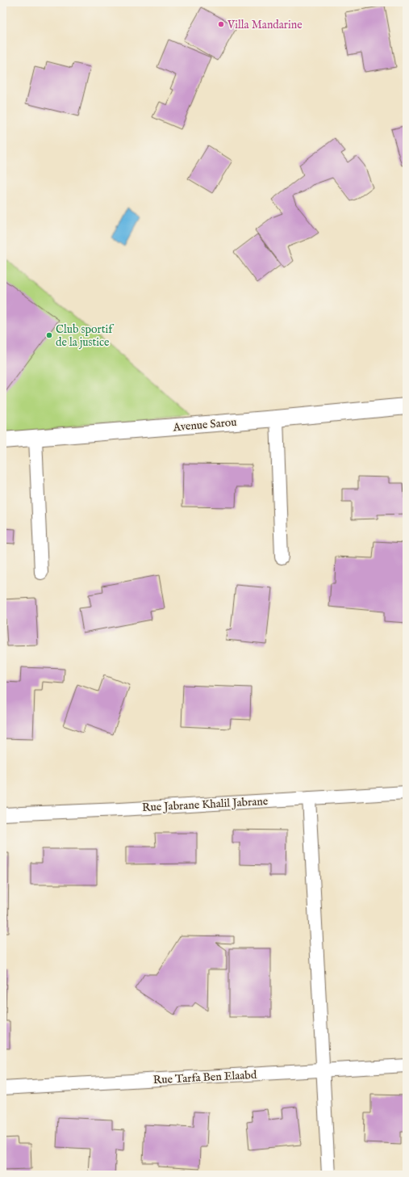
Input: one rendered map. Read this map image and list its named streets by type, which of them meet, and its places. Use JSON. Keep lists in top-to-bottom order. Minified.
{"streets":{"street":["Avenue Sarou","Rue Jabrane Khalil Jabrane","Rue Tarfa Ben Elaabd"]},"places":["Villa Mandarine","Club sportif de la justice"]}
